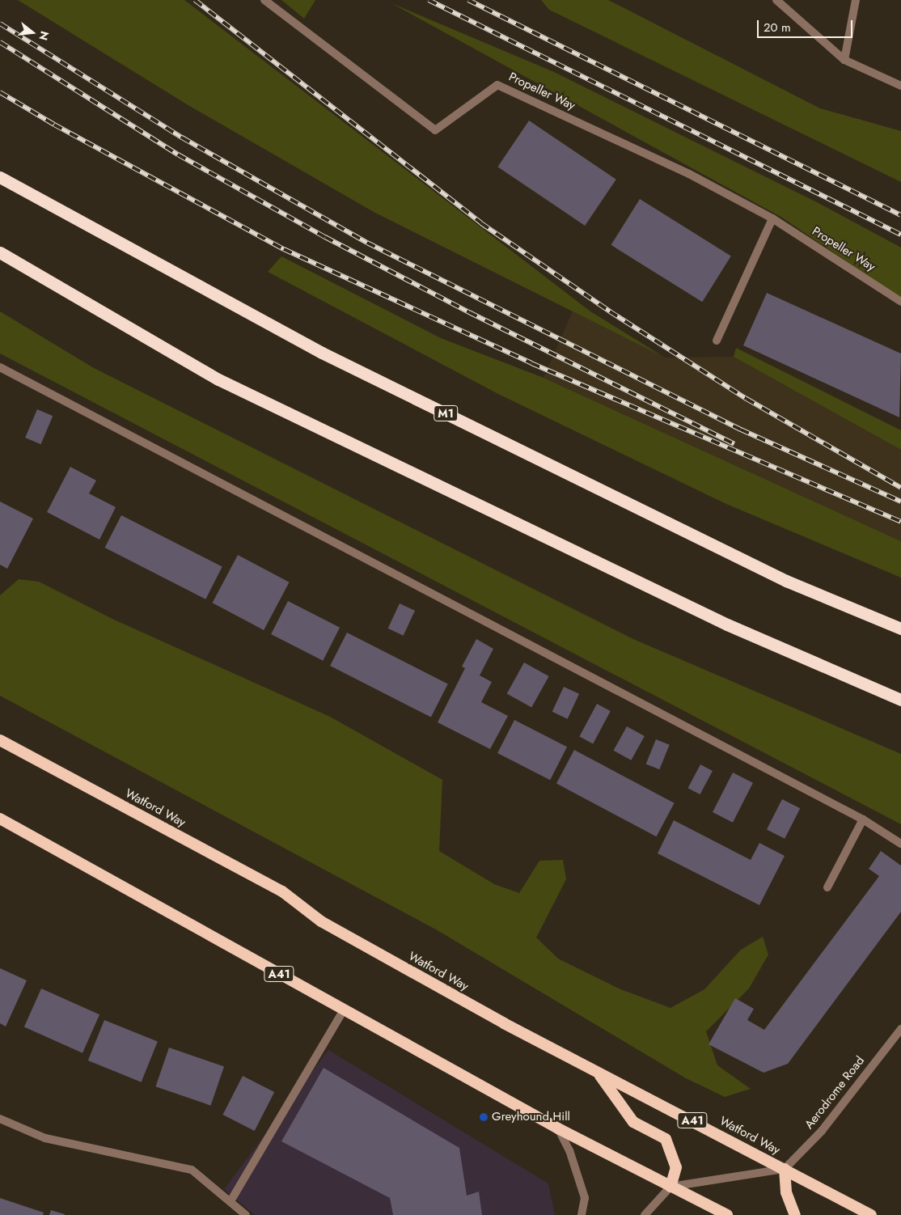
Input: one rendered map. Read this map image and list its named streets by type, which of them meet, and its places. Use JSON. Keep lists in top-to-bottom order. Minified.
{"streets":{"highway":["M1","Watford Way","A41"],"street":["Propeller Way","Aerodrome Road"]},"crossings":[["Watford Way","A41"],["Watford Way","Aerodrome Road"]],"places":["Greyhound Hill"],"scale_bar":"20 m","north":"right"}
